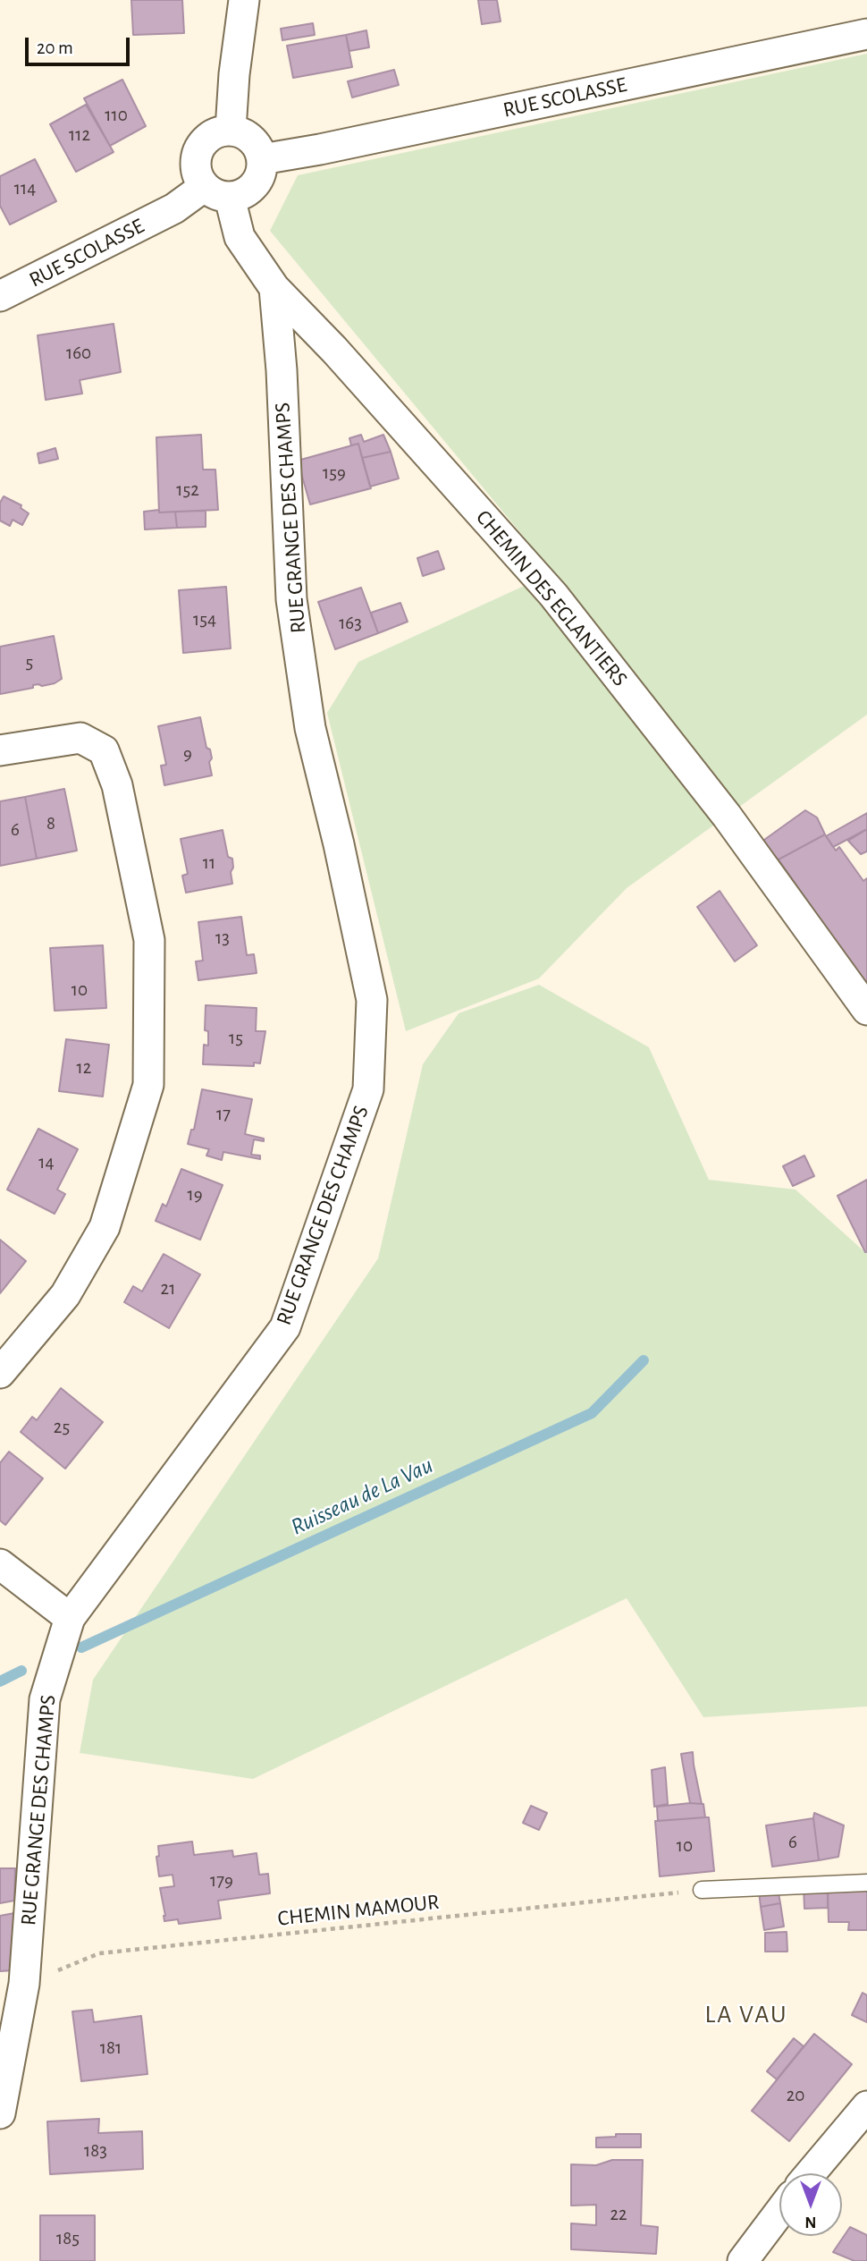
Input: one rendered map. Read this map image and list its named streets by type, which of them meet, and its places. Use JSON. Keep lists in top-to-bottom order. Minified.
{"streets":{"street":["RUE SCOLASSE","RUE GRANGE DES CHAMPS","CHEMIN DES EGLANTIERS"],"path":["CHEMIN MAMOUR"]},"crossings":[["RUE SCOLASSE","CHEMIN DES EGLANTIERS"],["RUE GRANGE DES CHAMPS","CHEMIN DES EGLANTIERS"],["RUE GRANGE DES CHAMPS","CHEMIN MAMOUR"]],"districts":["LA VAU"],"water":["Ruisseau de La Vau"],"house_numbers":["110","112","114","160","159","152","154","163","5","9","8","6","11","13","10","15","12","17","14","19","21","25","6","10","179","181","20","183","22","185"],"scale_bar":"20 m","north":"bottom"}
